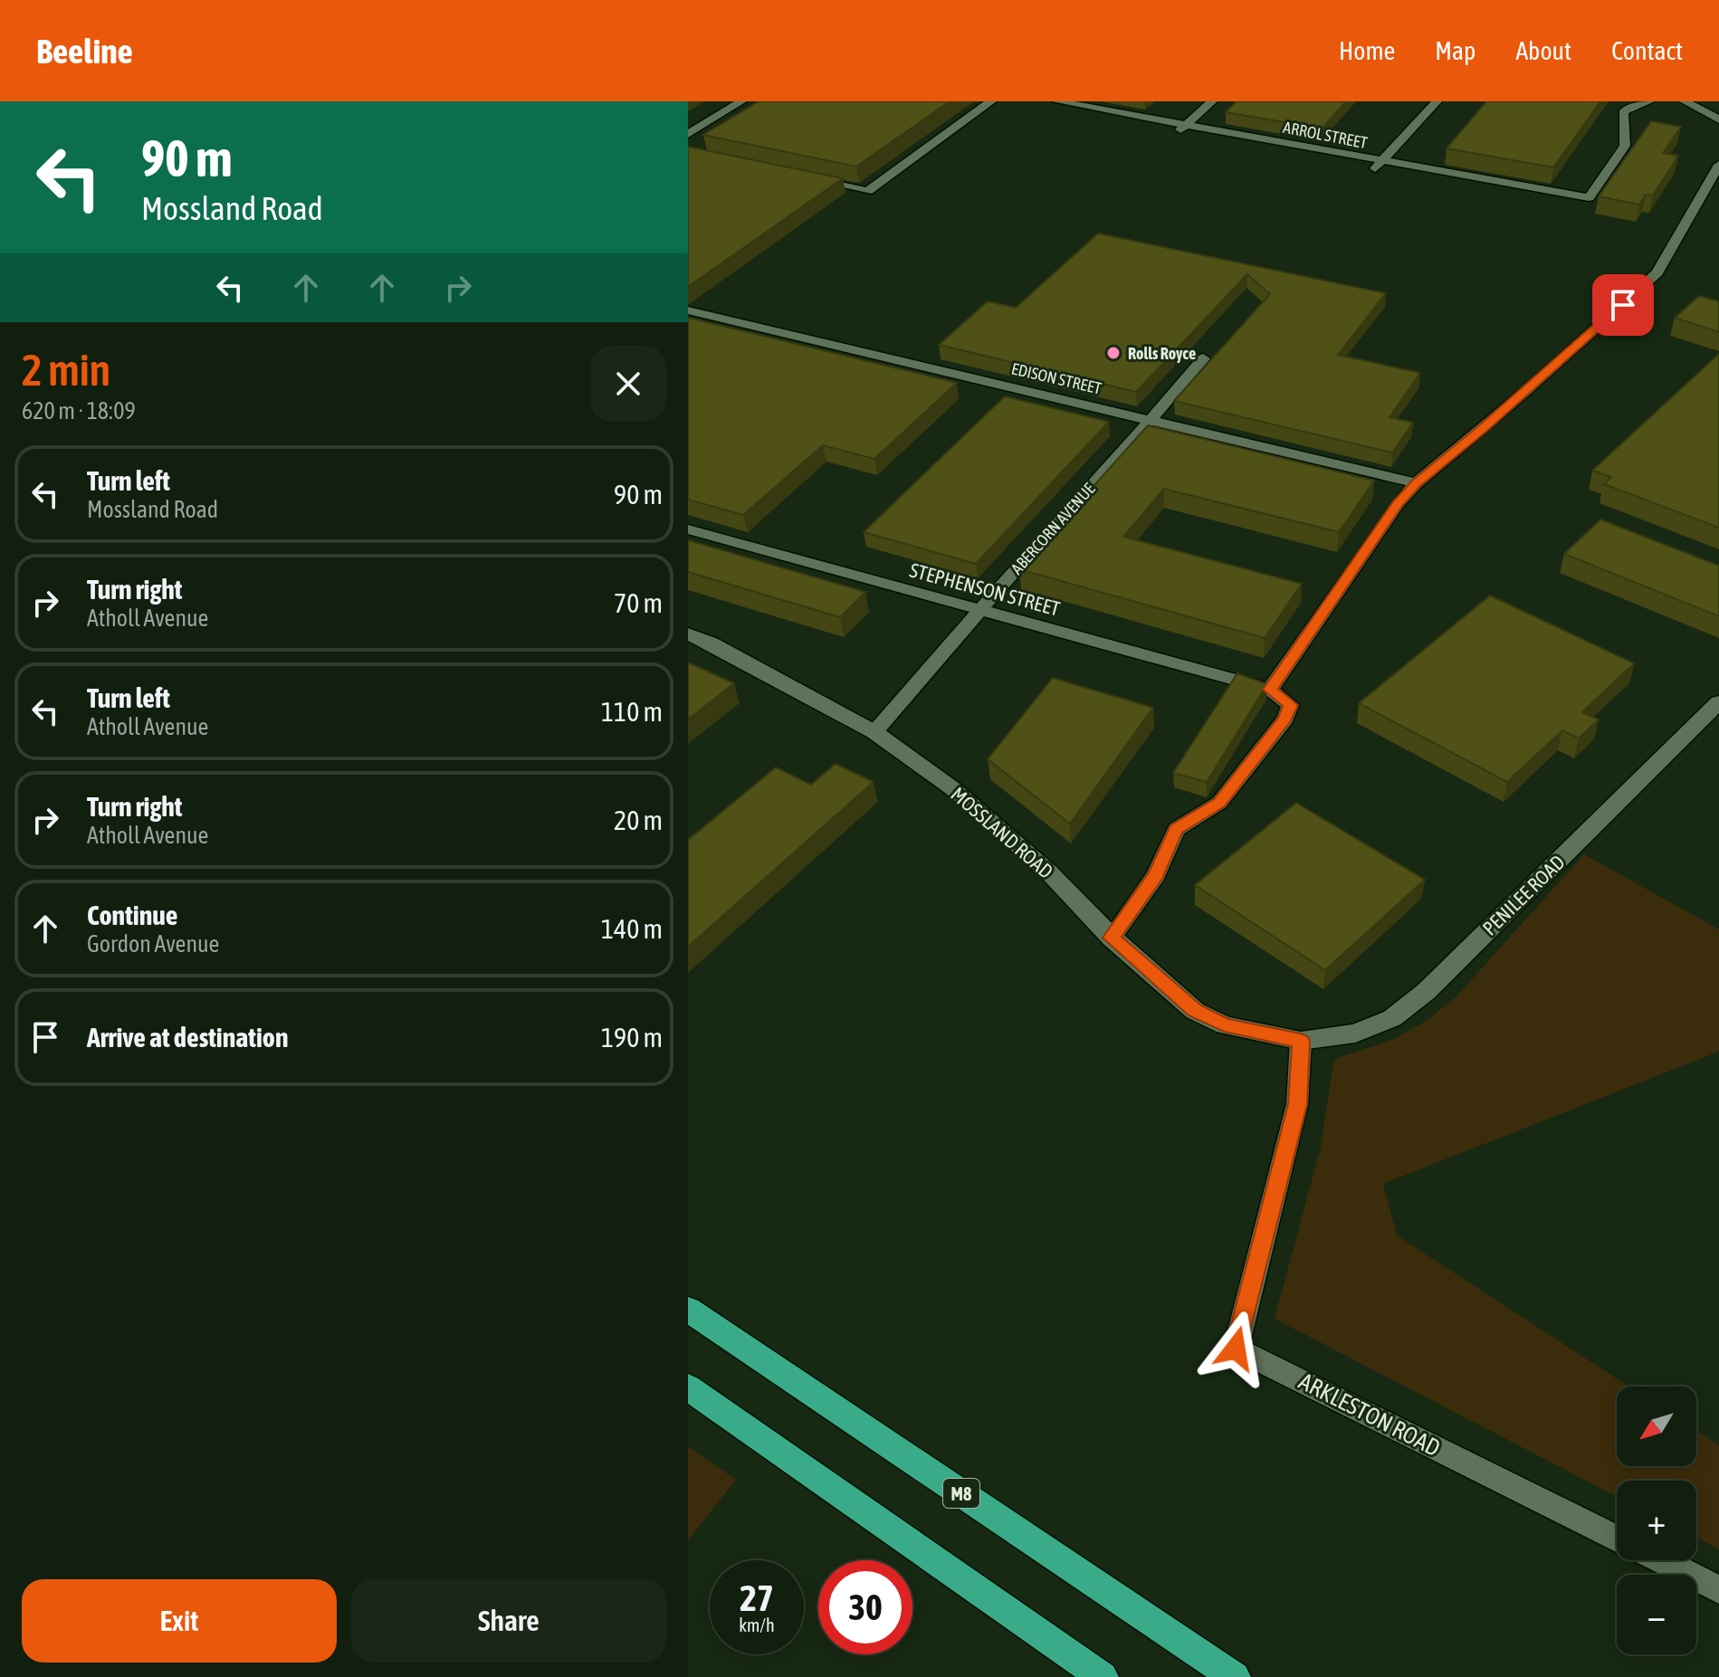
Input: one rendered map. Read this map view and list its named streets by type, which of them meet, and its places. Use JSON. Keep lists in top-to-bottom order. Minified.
{"streets":{"highway":["M8"],"street":["ARROL STREET","EDISON STREET","ABERCORN AVENUE","STEPHENSON STREET","MOSSLAND ROAD","PENILEE ROAD","ARKLESTON ROAD"]},"crossings":[["EDISON STREET","ABERCORN AVENUE"],["ABERCORN AVENUE","STEPHENSON STREET"],["ABERCORN AVENUE","MOSSLAND ROAD"],["MOSSLAND ROAD","PENILEE ROAD"],["MOSSLAND ROAD","ARKLESTON ROAD"],["PENILEE ROAD","ARKLESTON ROAD"]],"places":["Rolls Royce"],"north":"bottom left","page":{"header":"Beeline","nav":["Home","Map","About","Contact"],"turn":["90 m","Mossland Road"],"heading":["2 min","620 m · 18:09"],"list":[{"name":"Turn left","note":"Mossland Road","value":"90 m"},{"name":"Turn right","note":"Atholl Avenue","value":"70 m"},{"name":"Turn left","note":"Atholl Avenue","value":"110 m"},{"name":"Turn right","note":"Atholl Avenue","value":"20 m"},{"name":"Continue","note":"Gordon Avenue","value":"140 m"},{"name":"Arrive at destination","value":"190 m"}],"map_buttons":["+","−"],"speed":"27 km/h","limit":"30","buttons":["Exit","Share"]}}
